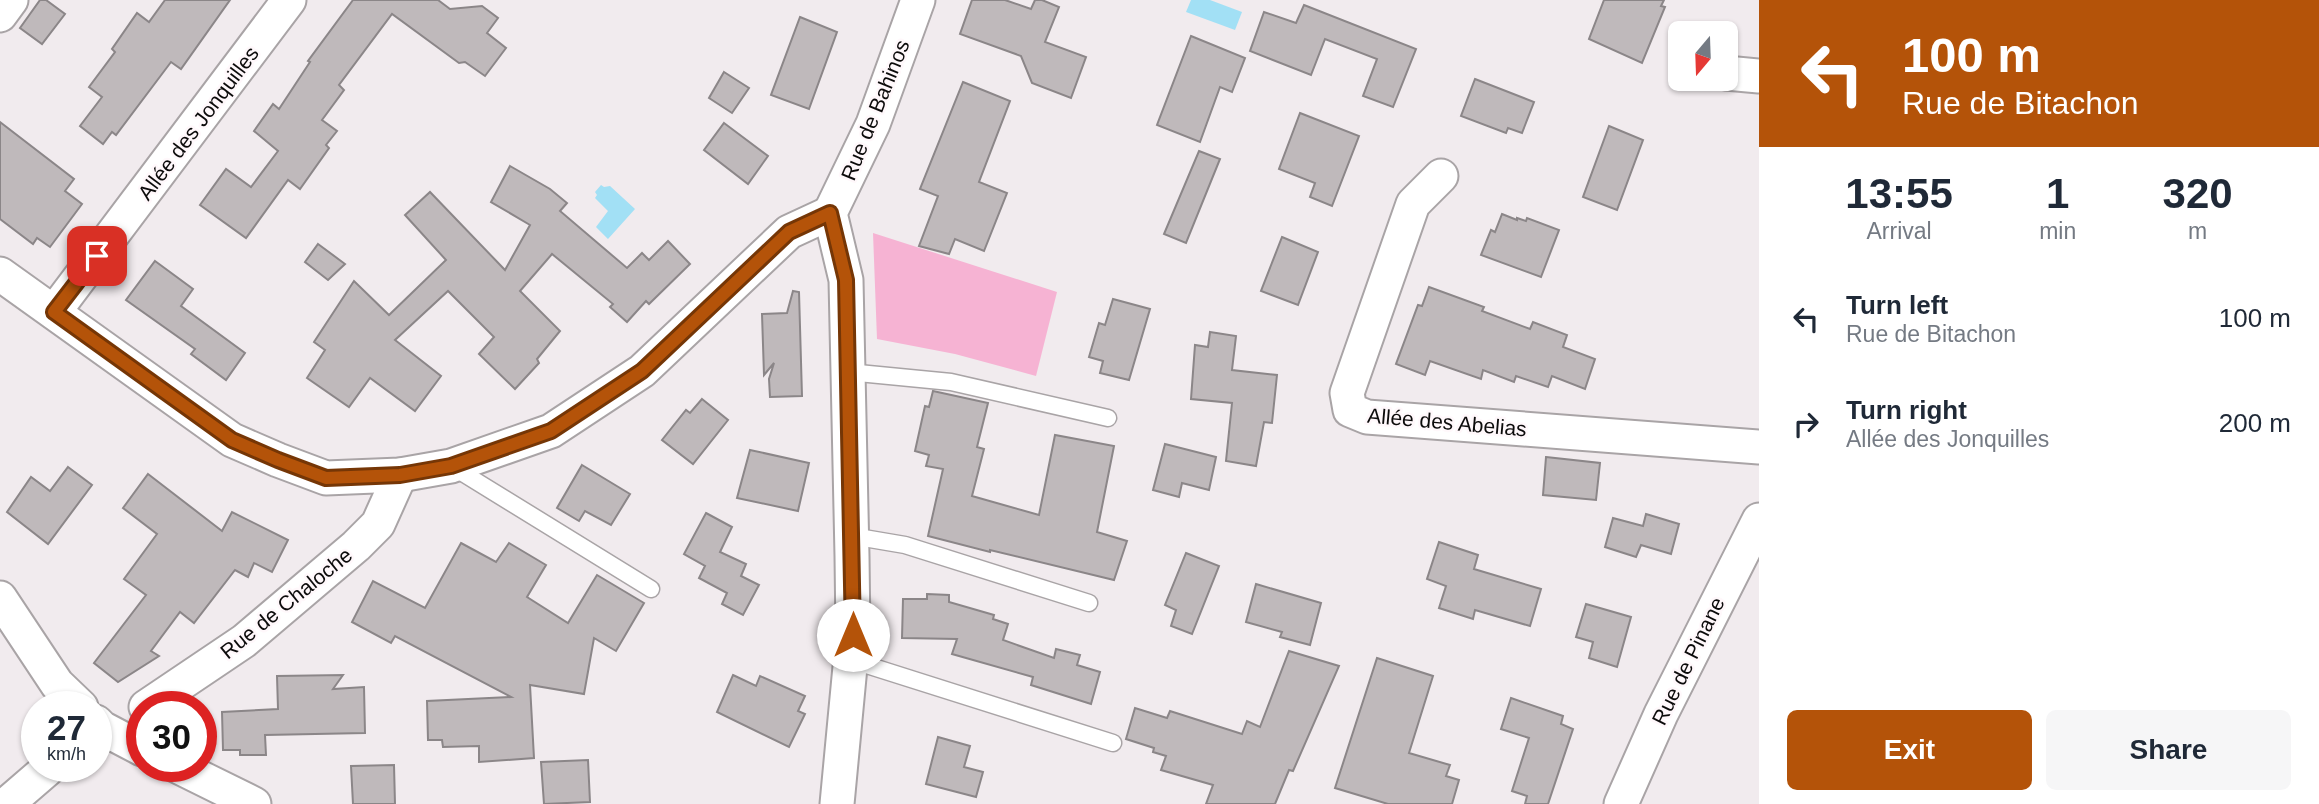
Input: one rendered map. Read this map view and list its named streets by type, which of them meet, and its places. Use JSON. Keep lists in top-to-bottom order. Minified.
{"streets":{"street":["Rue de Bahinos","Allée des Jonquilles","Allée des Abelias","Rue de Chaloche","Rue de Pinane"]},"north":"bottom","page":{"turn":["100 m","Rue de Bitachon"],"eta":["13:55","Arrival","1","min","320","m"],"list":[{"name":"Turn left","note":"Rue de Bitachon","value":"100 m"},{"name":"Turn right","note":"Allée des Jonquilles","value":"200 m"}],"speed":"27 km/h","limit":"30","buttons":["Exit","Share"]}}
